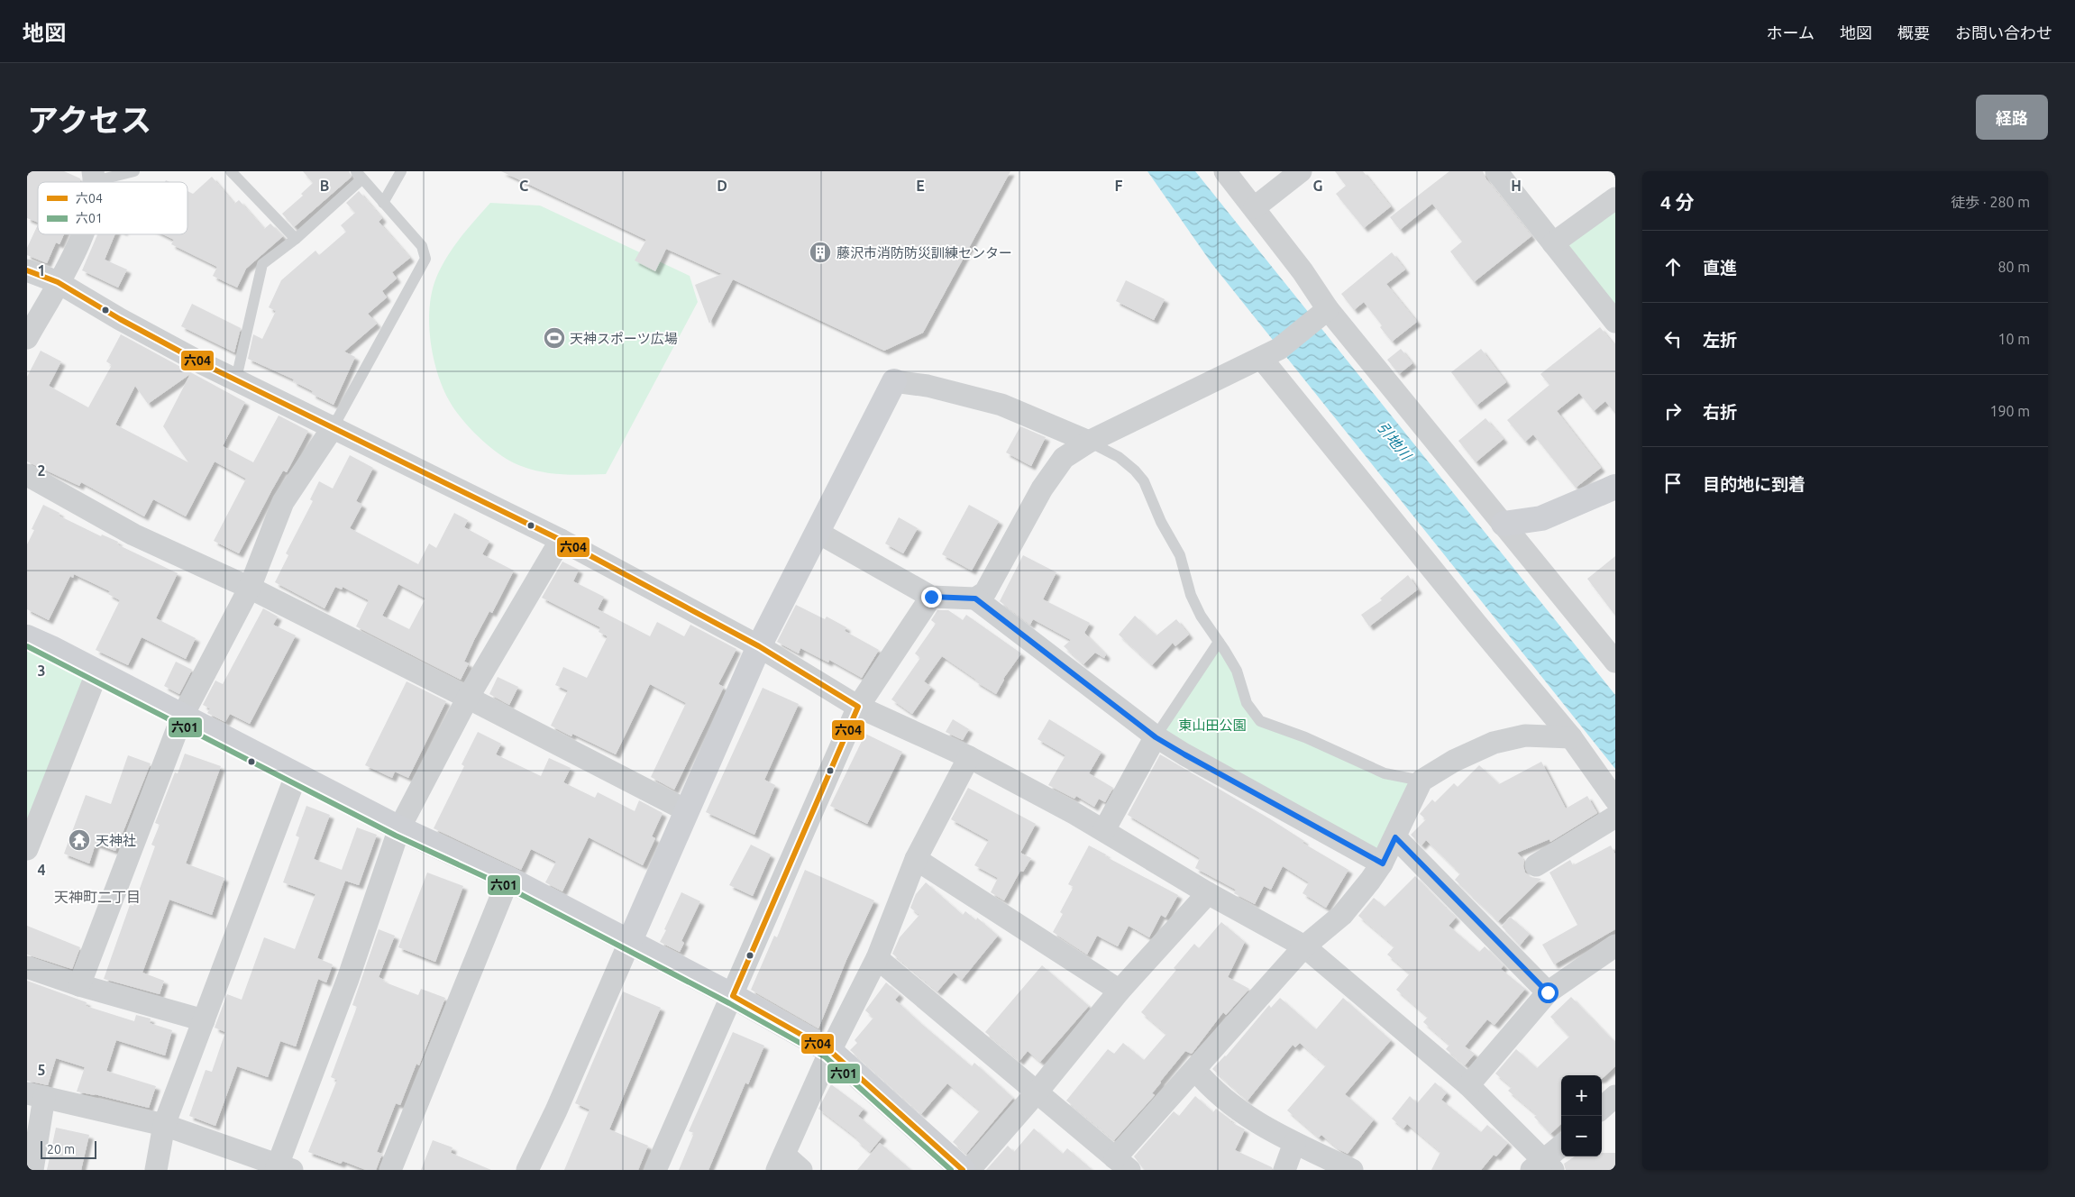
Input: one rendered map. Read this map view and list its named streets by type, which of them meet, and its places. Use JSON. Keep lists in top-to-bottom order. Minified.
{"districts":["天神町二丁目"],"water":["引地川"],"parks":["東山田公園"],"places":{"building":["藤沢市消防防災訓練センター"],"sports":["天神スポーツ広場"],"temple":["天神社"]},"lines":["transit line 六04","transit line 六01"],"legend":["六04","六01"],"scale_bar":"20 m","page":{"header":"地図","nav":["ホーム","地図","概要","お問い合わせ"],"title":"アクセス","buttons":"経路","heading":["4 分","徒歩 · 280 m"],"list":[["直進","80 m"],["左折","10 m"],["右折","190 m"],"目的地に到着"],"map_buttons":["+","−"],"scale":"20 m"},"grid":{"columns":["B","C","D","E","F","G","H"],"rows":["1","2","3","4","5"]}}
